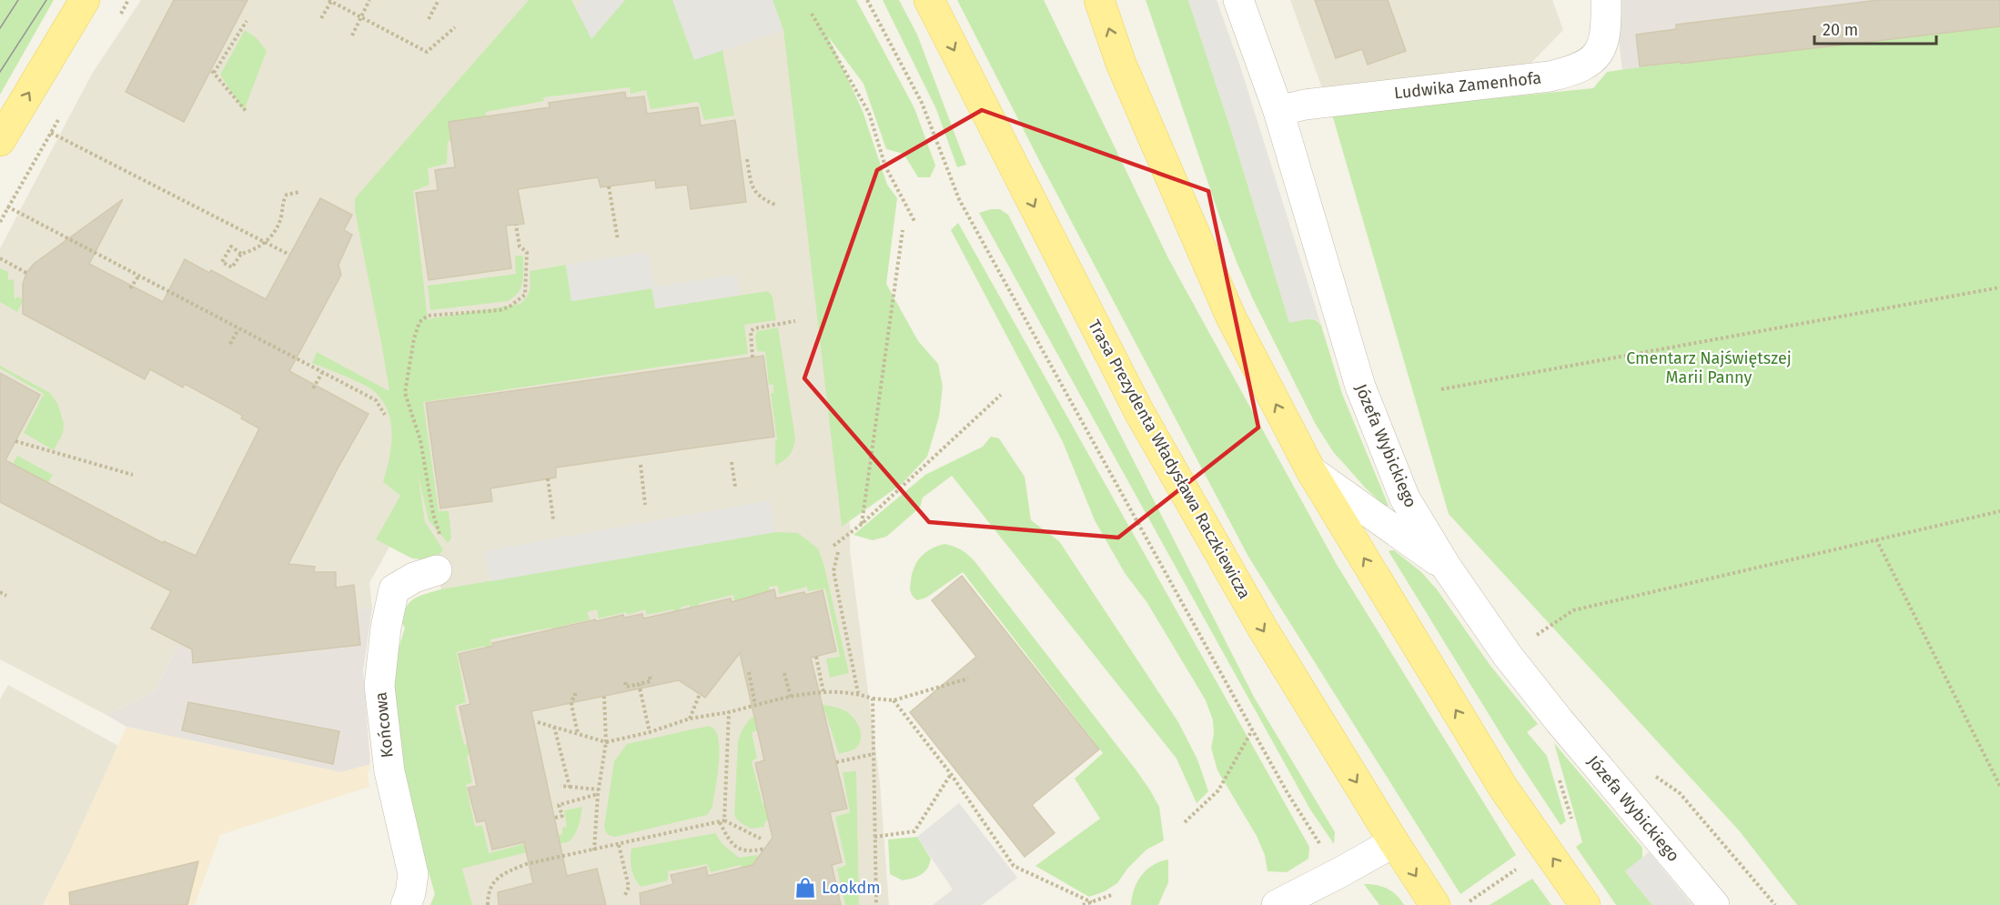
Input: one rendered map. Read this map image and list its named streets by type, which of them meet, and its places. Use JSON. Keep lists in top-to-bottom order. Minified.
{"streets":{"main road":["Trasa Prezydenta Władysława Raczkiewicza"],"street":["Ludwika Zamenhofa","Józefa Wybickiego","Końcowa"]},"crossings":[["Ludwika Zamenhofa","Józefa Wybickiego"]],"parks":["Cmentarz Najświętszej Marii Panny"],"places":{"shop":["Lookdm"]},"scale_bar":"20 m"}
